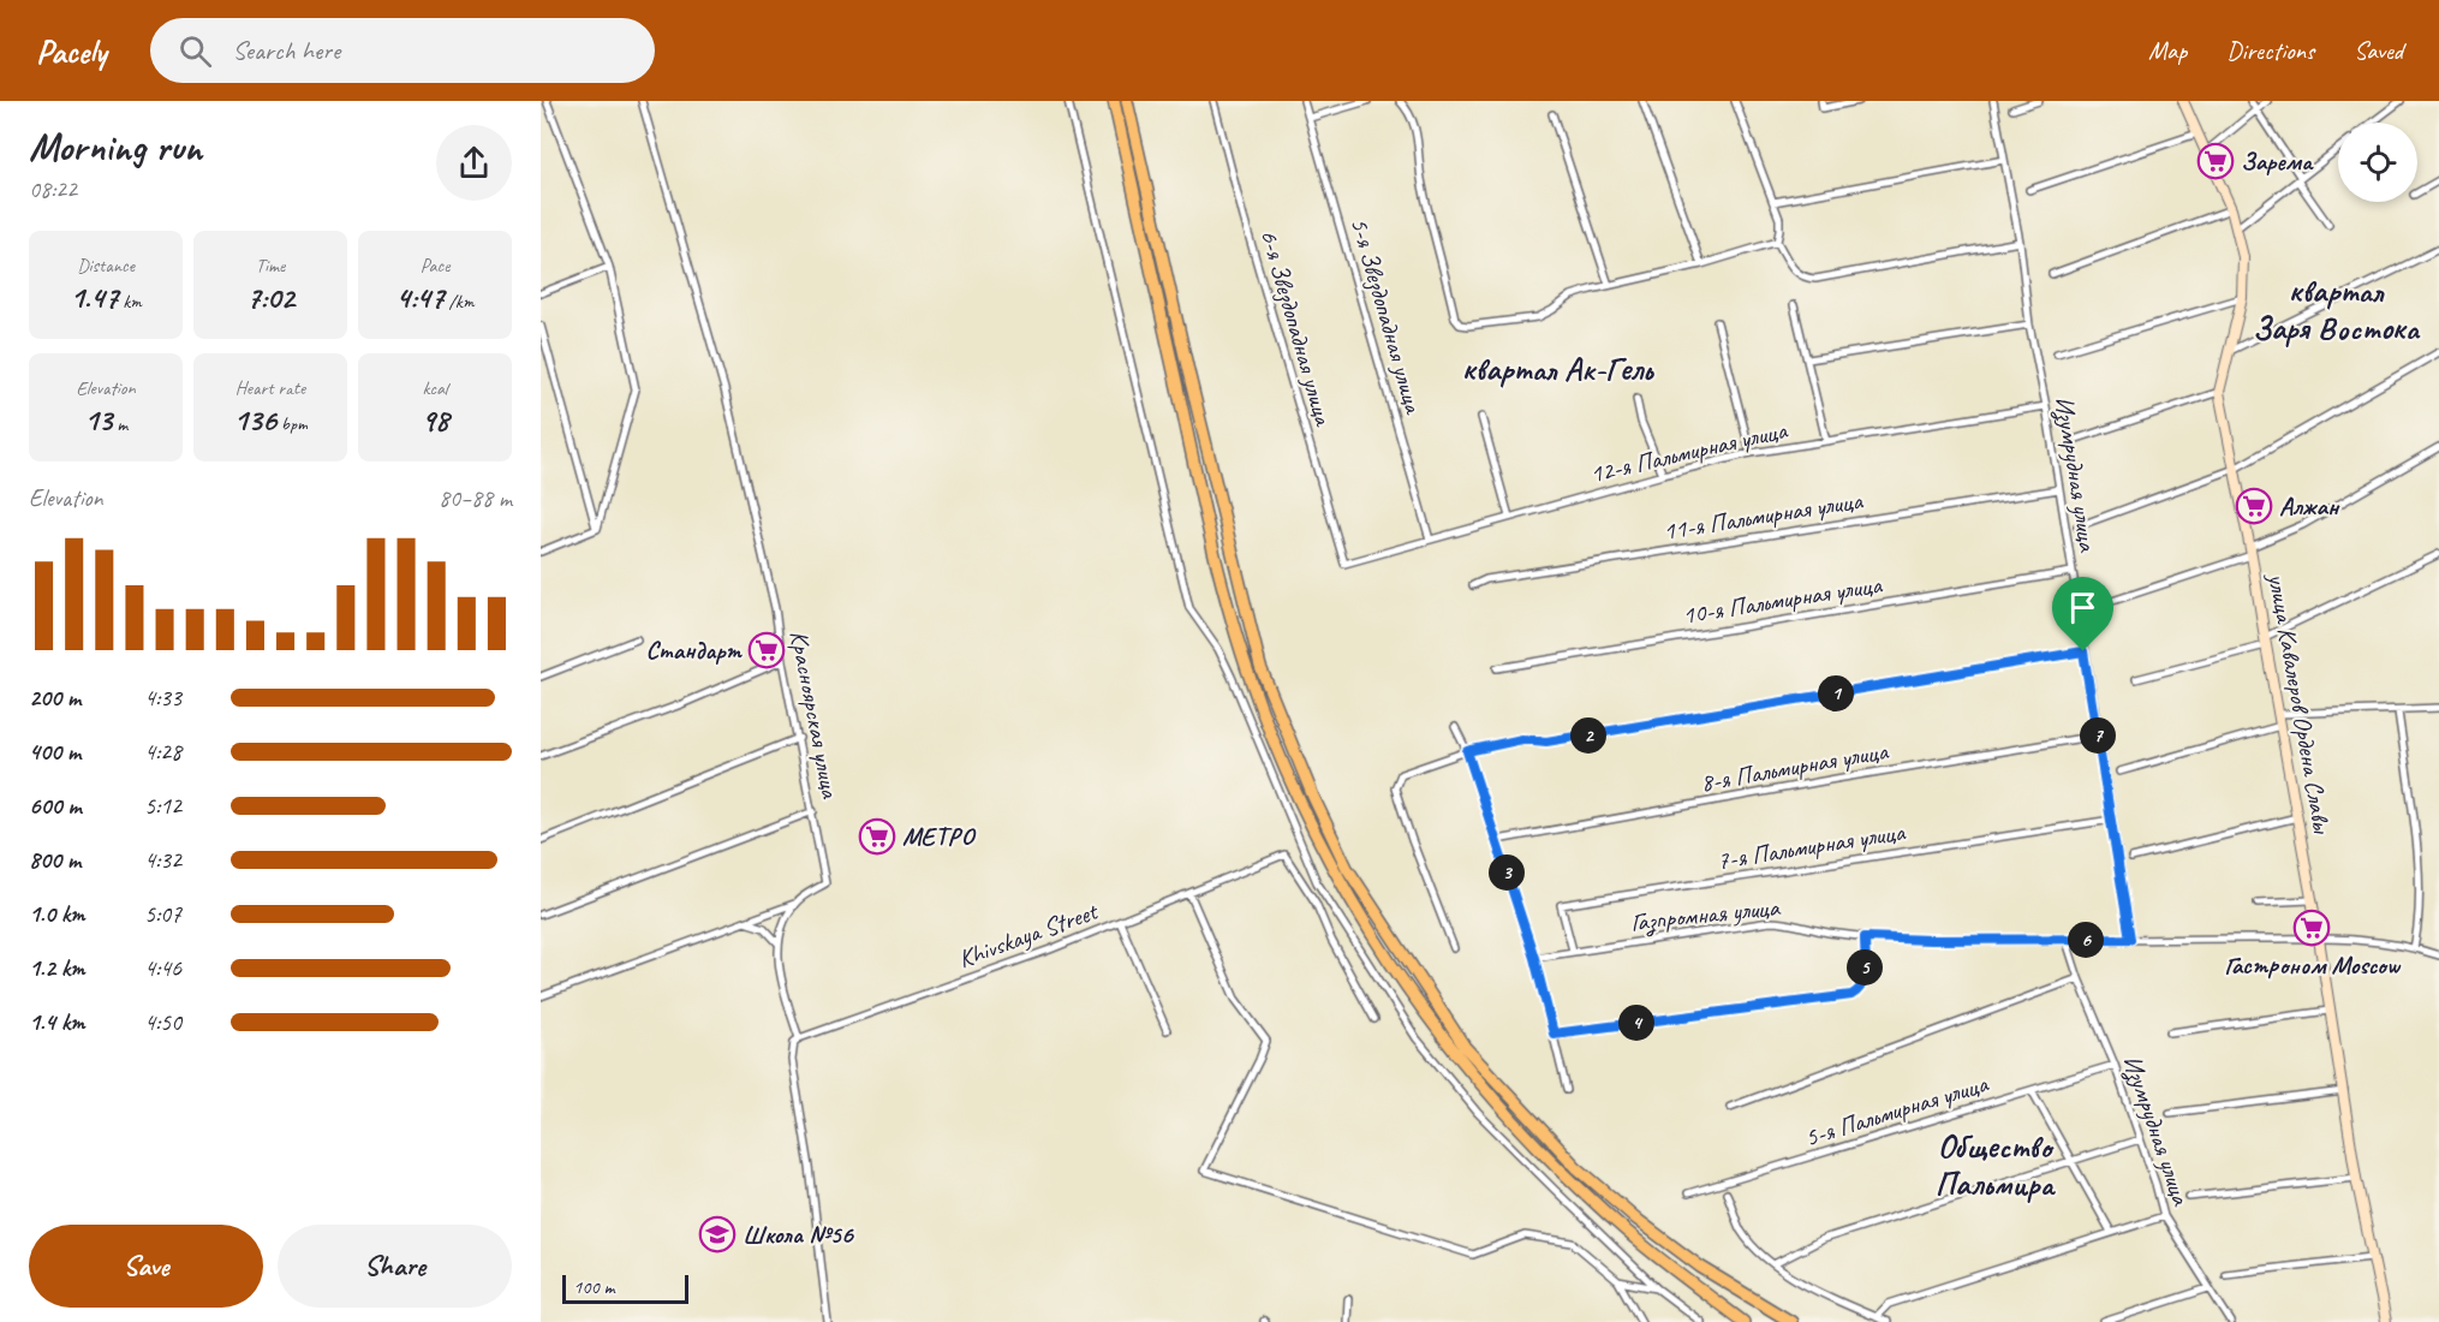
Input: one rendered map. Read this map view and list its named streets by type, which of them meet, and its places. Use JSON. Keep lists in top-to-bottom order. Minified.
{"streets":{"street":["5-я Звездопадная улица","6-я Звездопадная улица","12-я Пальмирная улица","Изумрудная улица","11-я Пальмирная улица","10-я Пальмирная улица","улица Кавалеров Ордена Славы","Красноярская улица","8-я Пальмирная улица","7-я Пальмирная улица","Газпромная улица","Khivskaya Street","5-я Пальмирная улица"]},"crossings":[["5-я Звездопадная улица","12-я Пальмирная улица"],["6-я Звездопадная улица","12-я Пальмирная улица"],["12-я Пальмирная улица","Изумрудная улица"],["Изумрудная улица","11-я Пальмирная улица"],["Изумрудная улица","10-я Пальмирная улица"],["Изумрудная улица","8-я Пальмирная улица"],["Изумрудная улица","7-я Пальмирная улица"],["Изумрудная улица","Газпромная улица"],["Изумрудная улица","5-я Пальмирная улица"],["улица Кавалеров Ордена Славы","Газпромная улица"],["7-я Пальмирная улица","Газпромная улица"]],"districts":["квартал Заря Востока","квартал Ак-Гель","Общество Пальмира"],"places":{"supermarket":["Зарема","Алжан","Стандарт","МЕТРО","Гастроном Moscow"],"school or university":["Школа №56"]},"scale_bar":"100 m","page":{"header":"Pacely","search":"Search here","nav":["Map","Directions","Saved"],"heading":["Morning run","08:22"],"stats":[["Distance","1.47 km"],["Time","7:02"],["Pace","4:47 /km"],["Elevation","13 m"],["Heart rate","136 bpm"],["kcal","98"]],"chart":["Elevation","80–88 m"],"list":[{"name":"200 m","note":"4:33"},{"name":"400 m","note":"4:28"},{"name":"600 m","note":"5:12"},{"name":"800 m","note":"4:32"},{"name":"1.0 km","note":"5:07"},{"name":"1.2 km","note":"4:46"},{"name":"1.4 km","note":"4:50"}],"pins":["1","2","7","3","6","5","4"],"buttons":["Save","Share"],"scale":"100 m"}}
